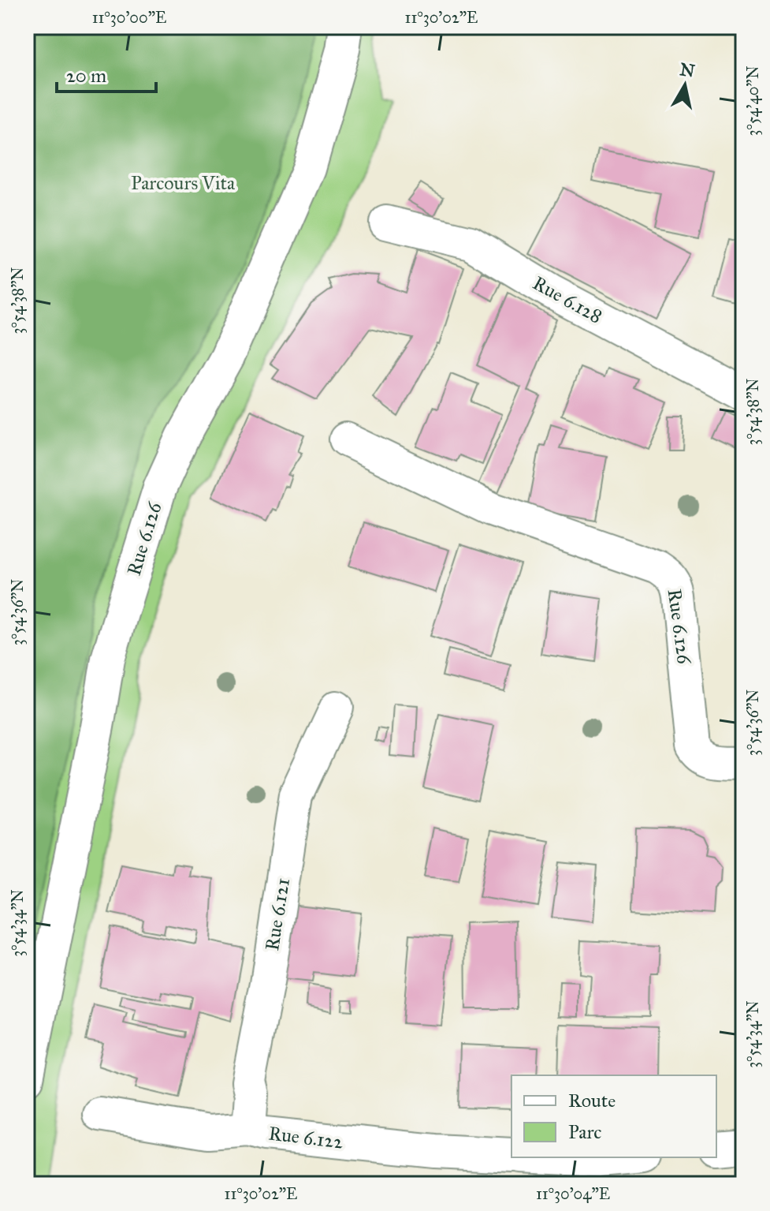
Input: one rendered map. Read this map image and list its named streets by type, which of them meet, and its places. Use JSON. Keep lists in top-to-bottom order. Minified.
{"streets":{"street":["Rue 6.128","Rue 6.126","Rue 6.121","Rue 6.122"]},"crossings":[["Rue 6.121","Rue 6.122"]],"parks":["Parcours Vita"],"legend":["Route","Parc"],"scale_bar":"20 m","north":"top","coordinates":["11°30'00\"E","11°30'02\"E","3°54'40\"N","3°54'38\"N","3°54'36\"N","3°54'34\"N","11°30'04\"E"]}
